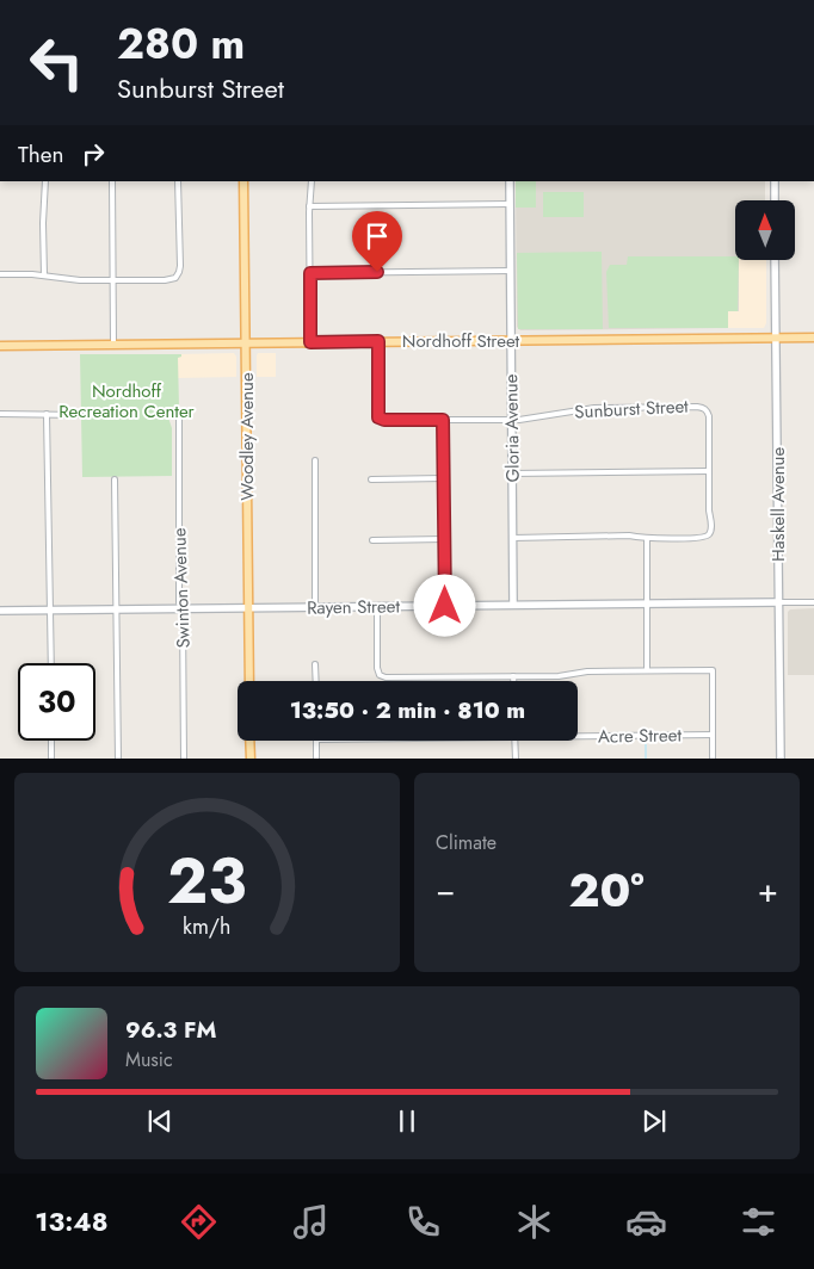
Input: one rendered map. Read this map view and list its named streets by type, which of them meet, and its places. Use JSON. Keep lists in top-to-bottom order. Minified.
{"streets":{"main road":["Nordhoff Street","Woodley Avenue"],"street":["Sunburst Street","Gloria Avenue","Haskell Avenue","Swinton Avenue","Rayen Street","Acre Street"]},"crossings":[["Nordhoff Street","Sunburst Street"],["Nordhoff Street","Gloria Avenue"],["Nordhoff Street","Woodley Avenue"],["Nordhoff Street","Haskell Avenue"],["Sunburst Street","Gloria Avenue"],["Gloria Avenue","Rayen Street"],["Woodley Avenue","Rayen Street"],["Haskell Avenue","Rayen Street"],["Swinton Avenue","Rayen Street"]],"parks":["Nordhoff Recreation Center"],"north":"top","page":{"turn":["280 m","Sunburst Street"],"then":"Then","limit":"30","trip":"13:50 · 2 min · 810 m","tile":"Climate","heat":["−","20°","+"],"song":["96.3 FM","Music"],"tabs":"13:48","gauge":["23","km/h"]}}
